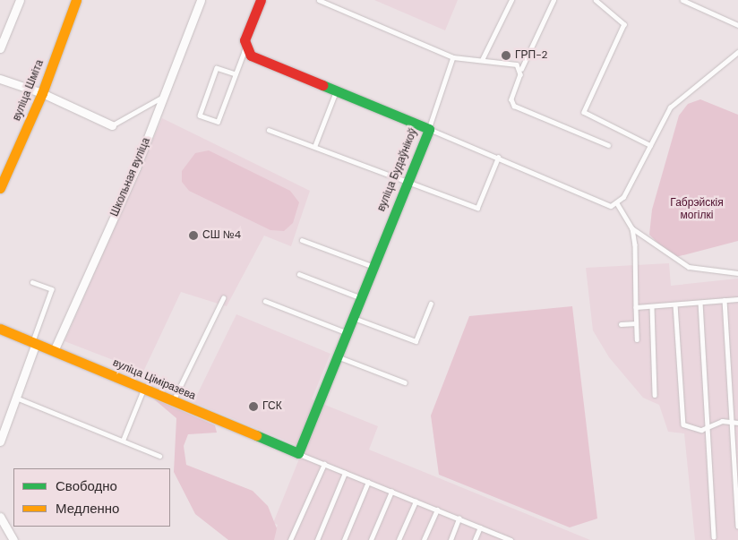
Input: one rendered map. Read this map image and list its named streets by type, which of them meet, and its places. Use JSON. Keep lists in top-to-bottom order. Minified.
{"streets":{"street":["вуліца Шміта","вуліца Будаўнікоў","Школьная вуліца","вуліца Ціміразева"]},"crossings":[["вуліца Будаўнікоў","вуліца Ціміразева"],["Школьная вуліца","вуліца Ціміразева"]],"parks":["Габрэйскія могілкі"],"places":["ГРП-2","СШ №4","ГСК"],"legend":["Свободно","Медленно"]}
